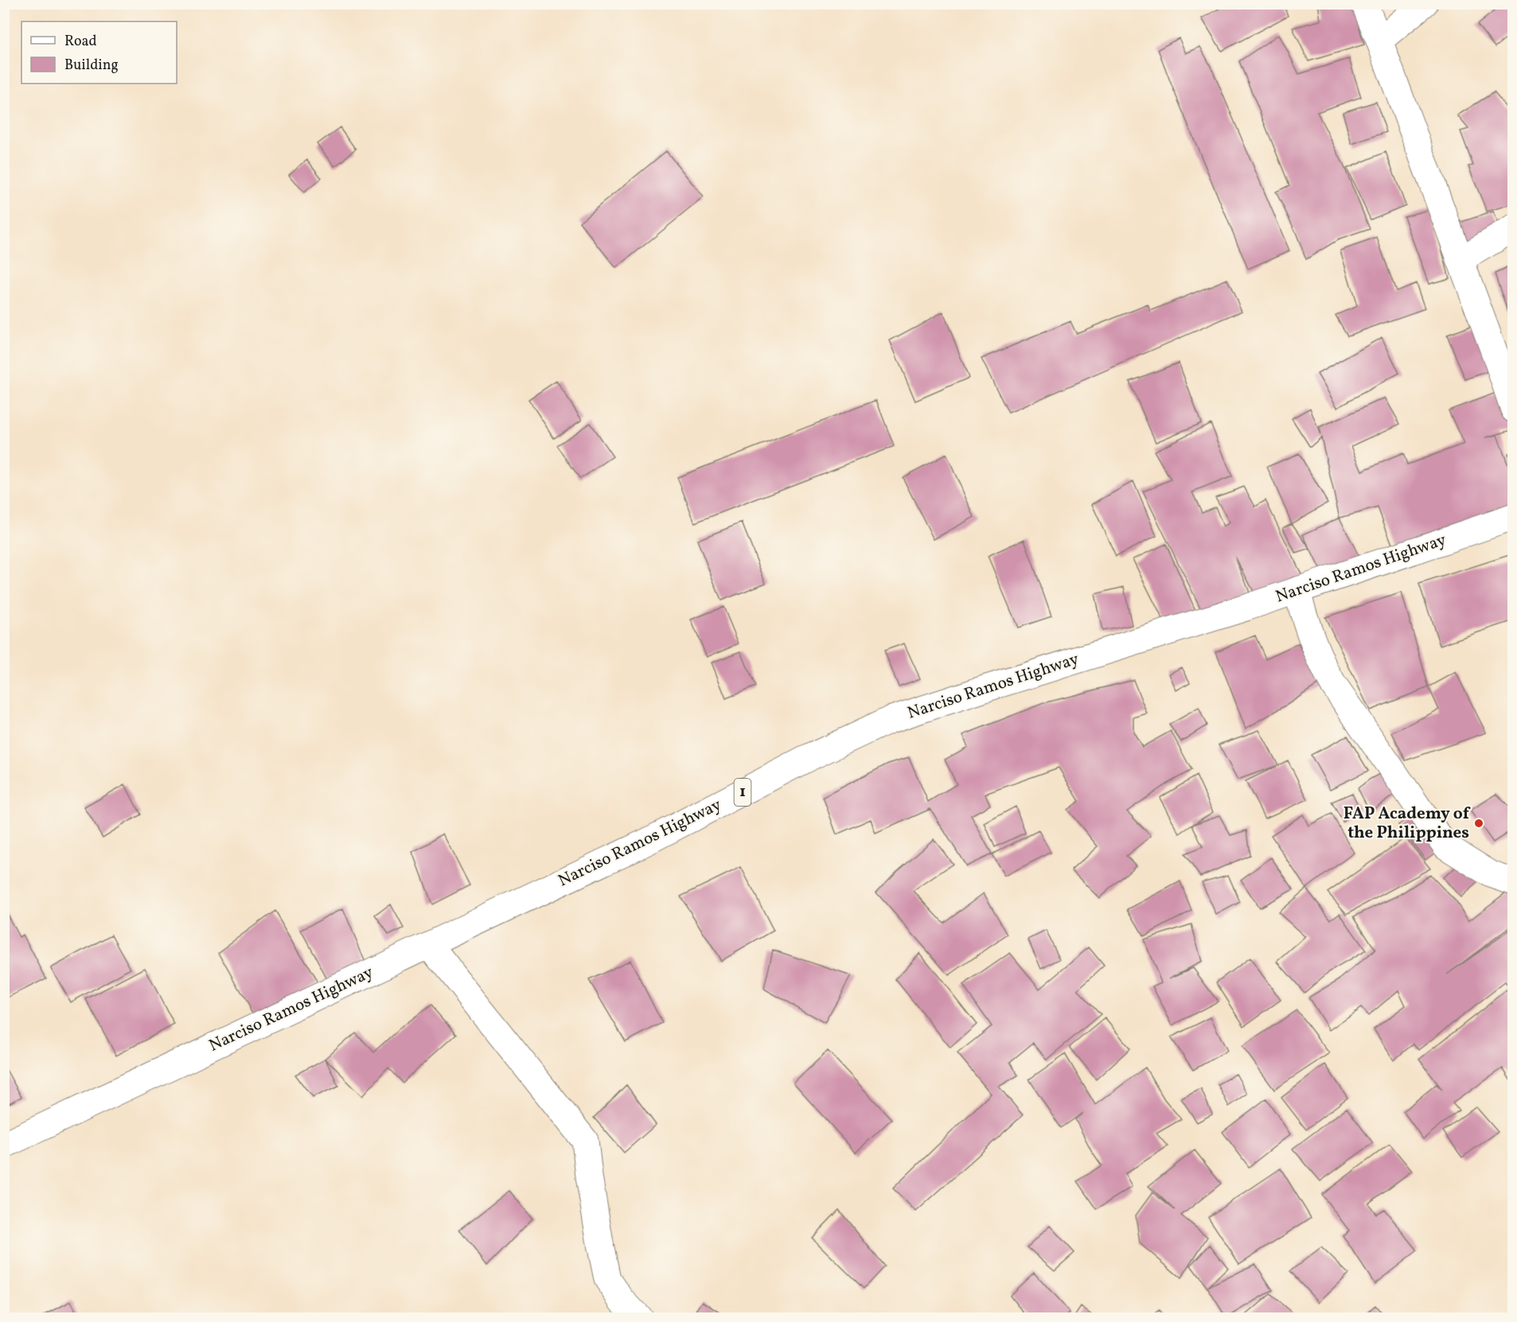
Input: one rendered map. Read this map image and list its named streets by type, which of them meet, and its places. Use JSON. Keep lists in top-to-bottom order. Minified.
{"streets":{"main road":["Narciso Ramos Highway","1"]},"places":["FAP Academy of the Philippines"],"legend":["Road","Building"]}
